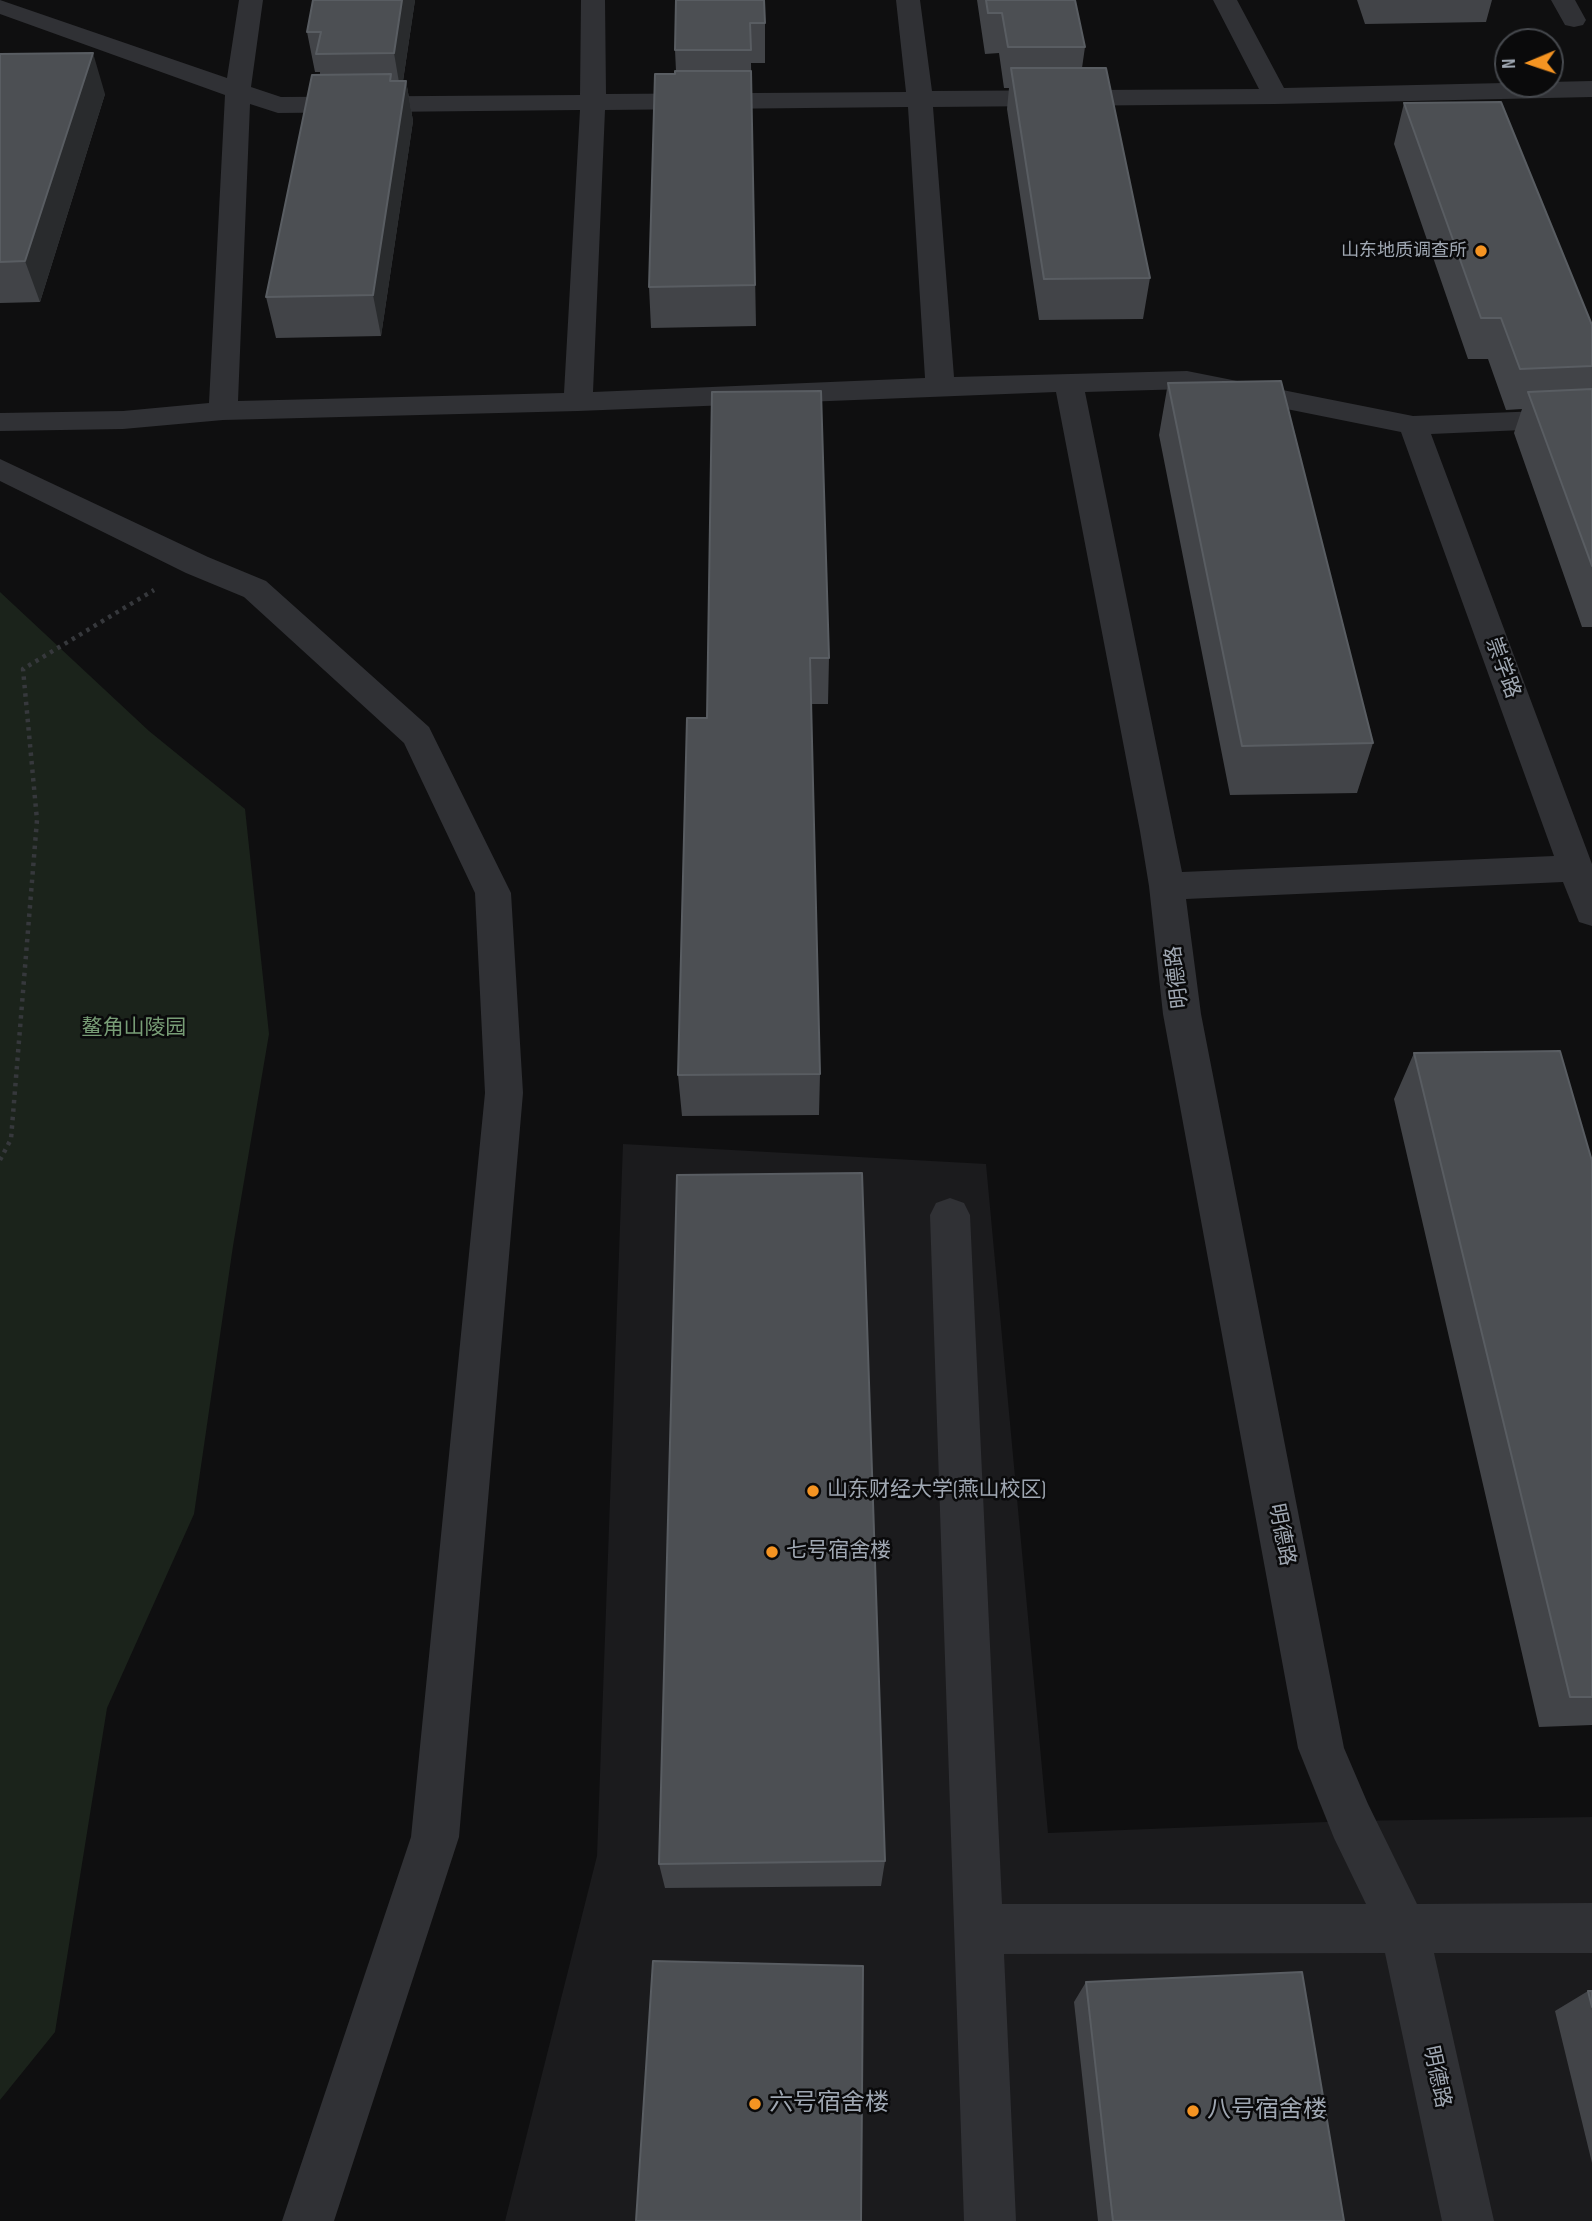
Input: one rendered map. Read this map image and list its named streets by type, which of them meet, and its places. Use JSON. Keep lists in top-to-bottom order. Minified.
{"streets":{"street":["崇学路","明德路"]},"parks":["鳌角山陵园"],"places":["山东地质调查所","山东财经大学(燕山校区)","七号宿舍楼","六号宿舍楼","八号宿舍楼"],"north":"left"}
